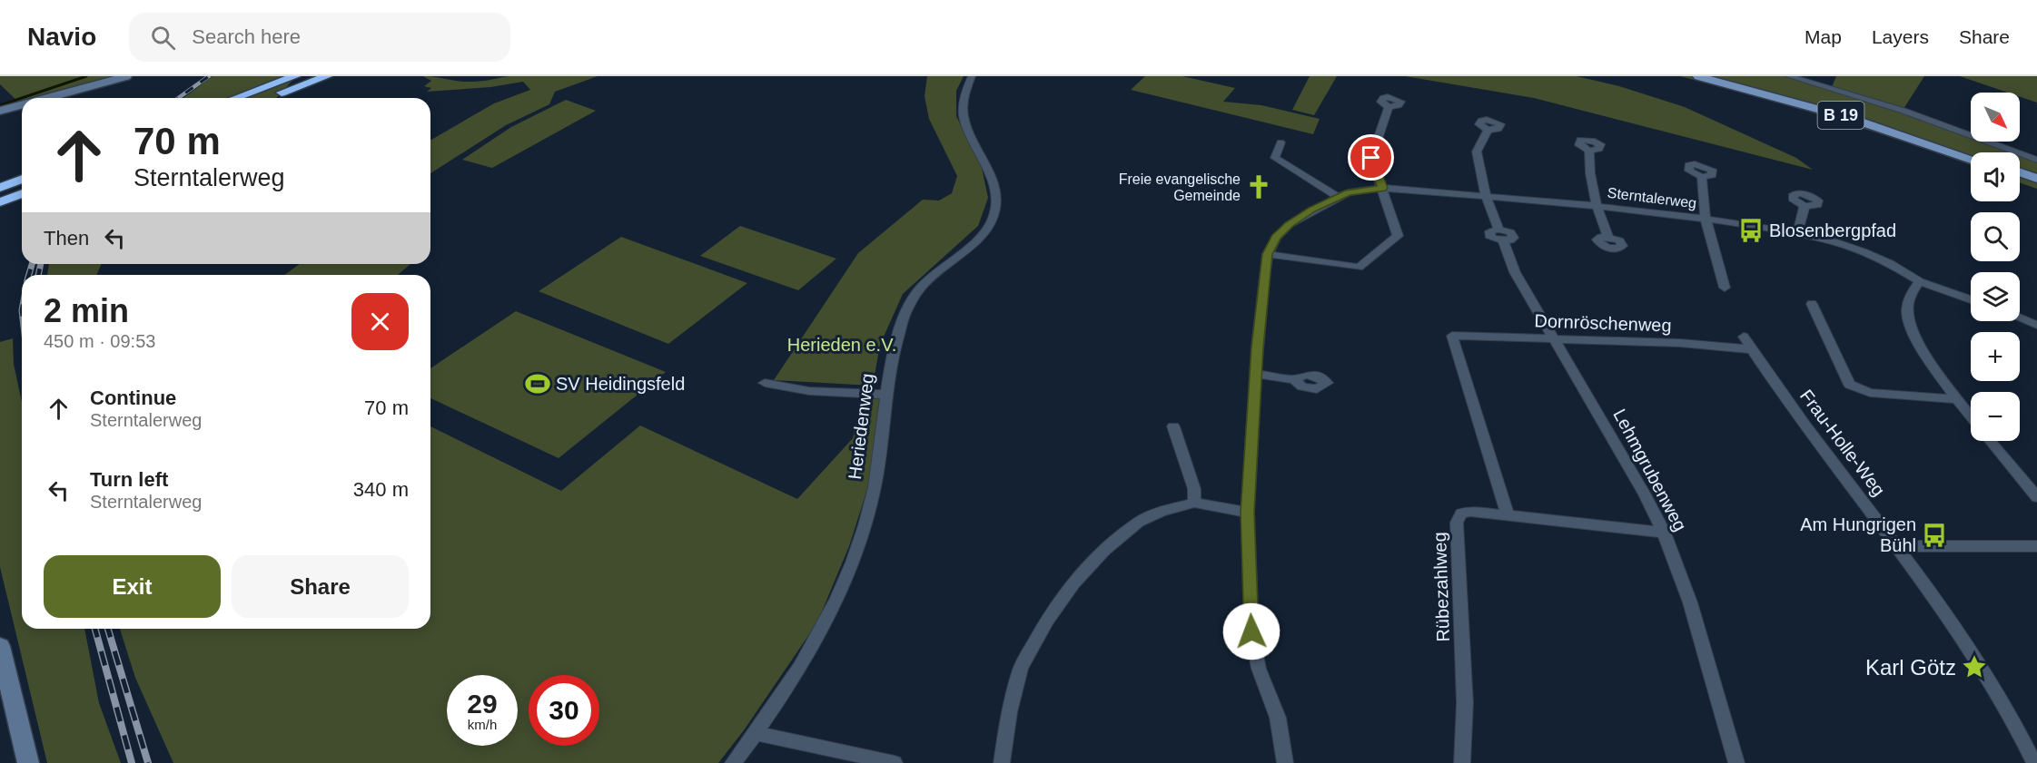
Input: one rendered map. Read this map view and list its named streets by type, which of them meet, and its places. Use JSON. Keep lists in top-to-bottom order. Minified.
{"streets":{"main road":["B 19"],"street":["Sterntalerweg","Dornröschenweg","Heriedenweg","Frau-Holle-Weg","Lehmgrubenweg","Rübezahlweg"]},"crossings":[["Sterntalerweg","Lehmgrubenweg"],["Dornröschenweg","Frau-Holle-Weg"],["Dornröschenweg","Lehmgrubenweg"],["Dornröschenweg","Rübezahlweg"]],"parks":["Herieden e.V."],"places":{"church":["Freie evangelische Gemeinde"],"bus stop":["Blosenbergpfad","Am Hungrigen Bühl"],"sports":["SV Heidingsfeld"],"place":["Karl Götz"]},"north":"bottom right","page":{"header":"Navio","search":"Search here","nav":["Map","Layers","Share"],"map_buttons":["+","−"],"turn":["70 m","Sterntalerweg"],"then":"Then","heading":["2 min","450 m · 09:53"],"list":[{"name":"Continue","note":"Sterntalerweg","value":"70 m"},{"name":"Turn left","note":"Sterntalerweg","value":"340 m"}],"buttons":["Exit","Share"],"speed":"29 km/h","limit":"30"}}
